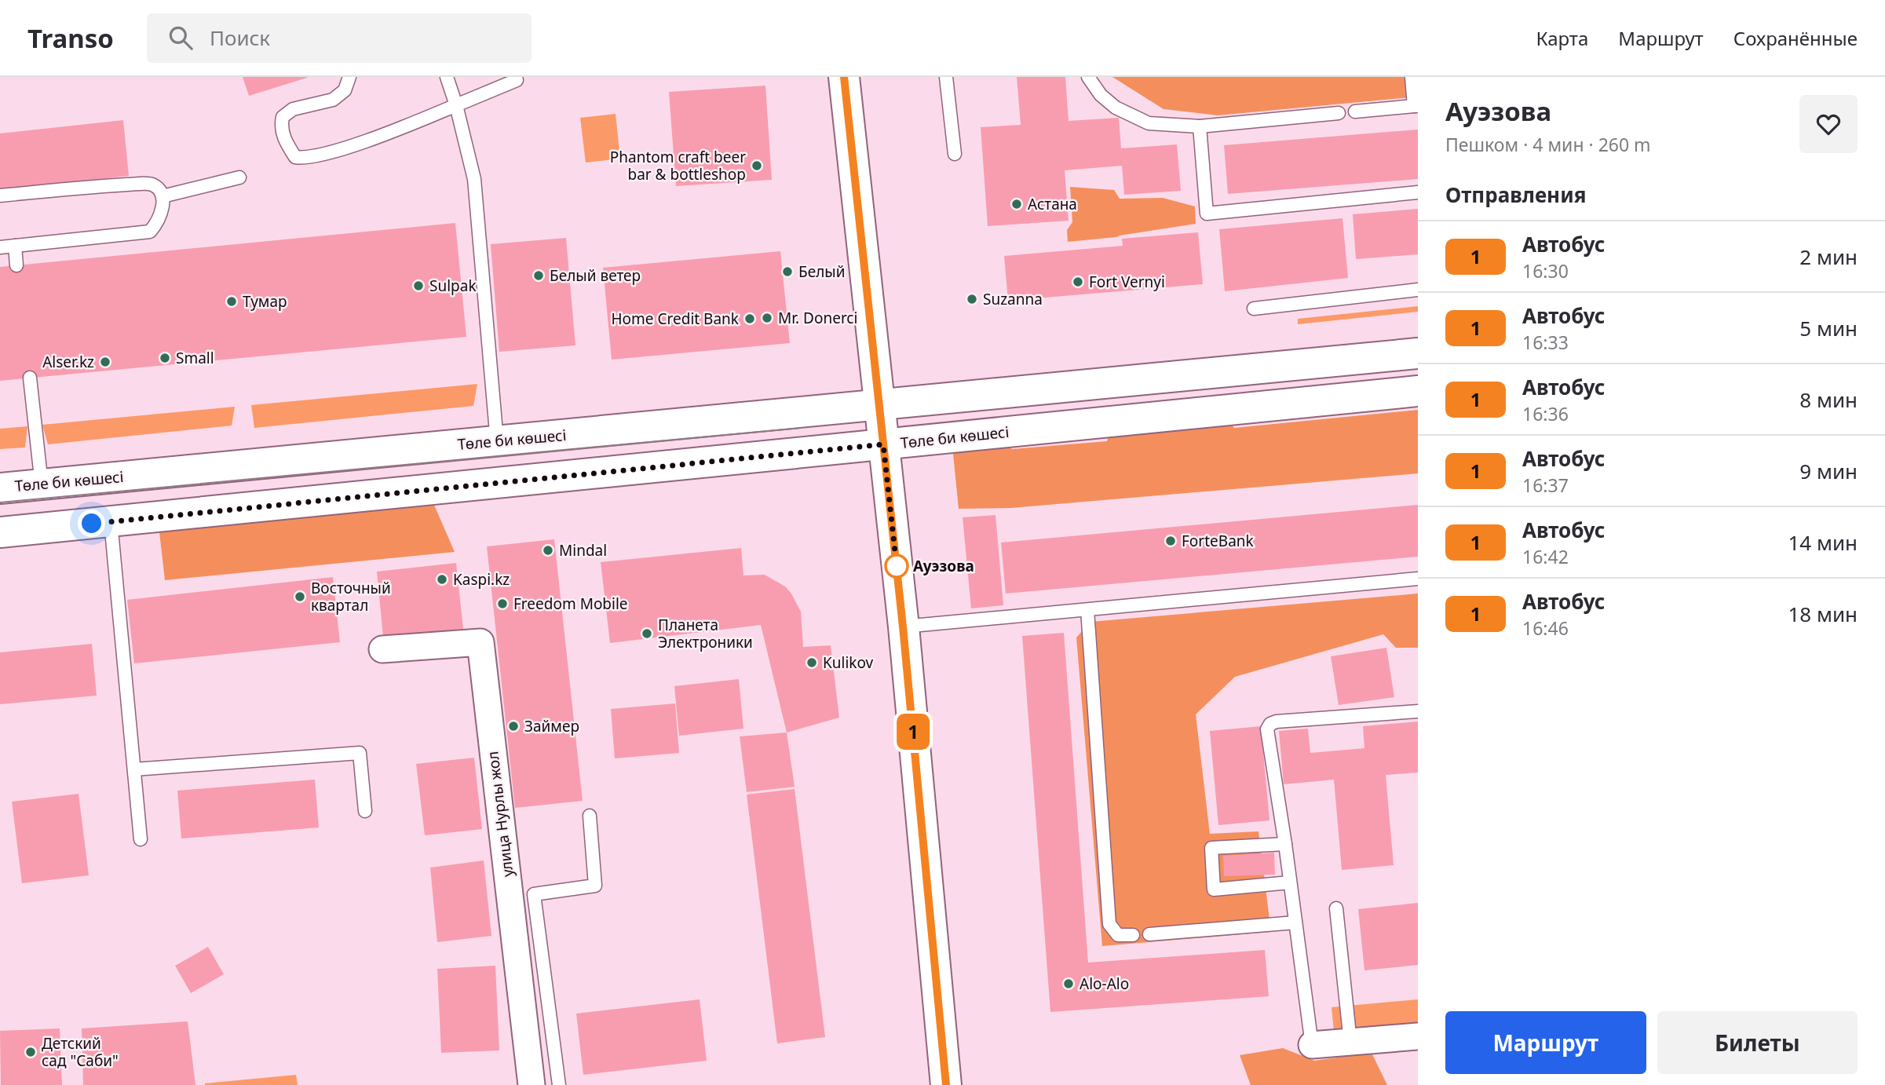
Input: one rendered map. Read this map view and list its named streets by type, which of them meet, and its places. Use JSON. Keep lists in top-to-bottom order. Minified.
{"streets":{"main road":["Төле би көшесі"],"street":["улица Нурлы жол"]},"places":["Phantom craft beer bar & bottleshop","Астана","Белый","Белый ветер","Fort Vernyi","Sulpak","Suzanna","Тумар","Mr. Donerci","Home Credit Bank","Small","Alser.kz","ForteBank","Mindal","Ауэзова","Kaspi.kz","Восточный квартал","Freedom Mobile","Планета Электроники","Kulikov","Займер","Alo-Alo","Детский сад \"Саби\""],"lines":["bus line 1"],"page":{"header":"Transo","search":"Поиск","nav":["Карта","Маршрут","Сохранённые"],"on_map":"1","heading":[["Ауэзова","Пешком · 4 мин · 260 m"],"Отправления"],"list":[{"mark":"1","name":"Автобус","note":"16:30","value":"2 мин"},{"mark":"1","name":"Автобус","note":"16:33","value":"5 мин"},{"mark":"1","name":"Автобус","note":"16:36","value":"8 мин"},{"mark":"1","name":"Автобус","note":"16:37","value":"9 мин"},{"mark":"1","name":"Автобус","note":"16:42","value":"14 мин"},{"mark":"1","name":"Автобус","note":"16:46","value":"18 мин"}],"buttons":["Маршрут","Билеты"]}}
